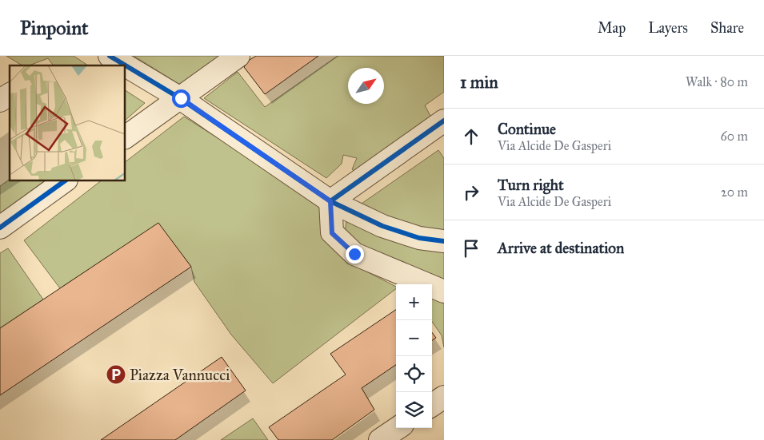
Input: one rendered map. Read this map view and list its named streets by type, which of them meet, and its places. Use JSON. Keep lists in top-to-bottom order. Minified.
{"places":{"parking":["Piazza Vannucci"]},"north":"top right","page":{"header":"Pinpoint","nav":["Map","Layers","Share"],"heading":["1 min","Walk · 80 m"],"list":[["Continue","Via Alcide De Gasperi","60 m"],["Turn right","Via Alcide De Gasperi","20 m"],"Arrive at destination"],"map_buttons":["+","−"]}}
